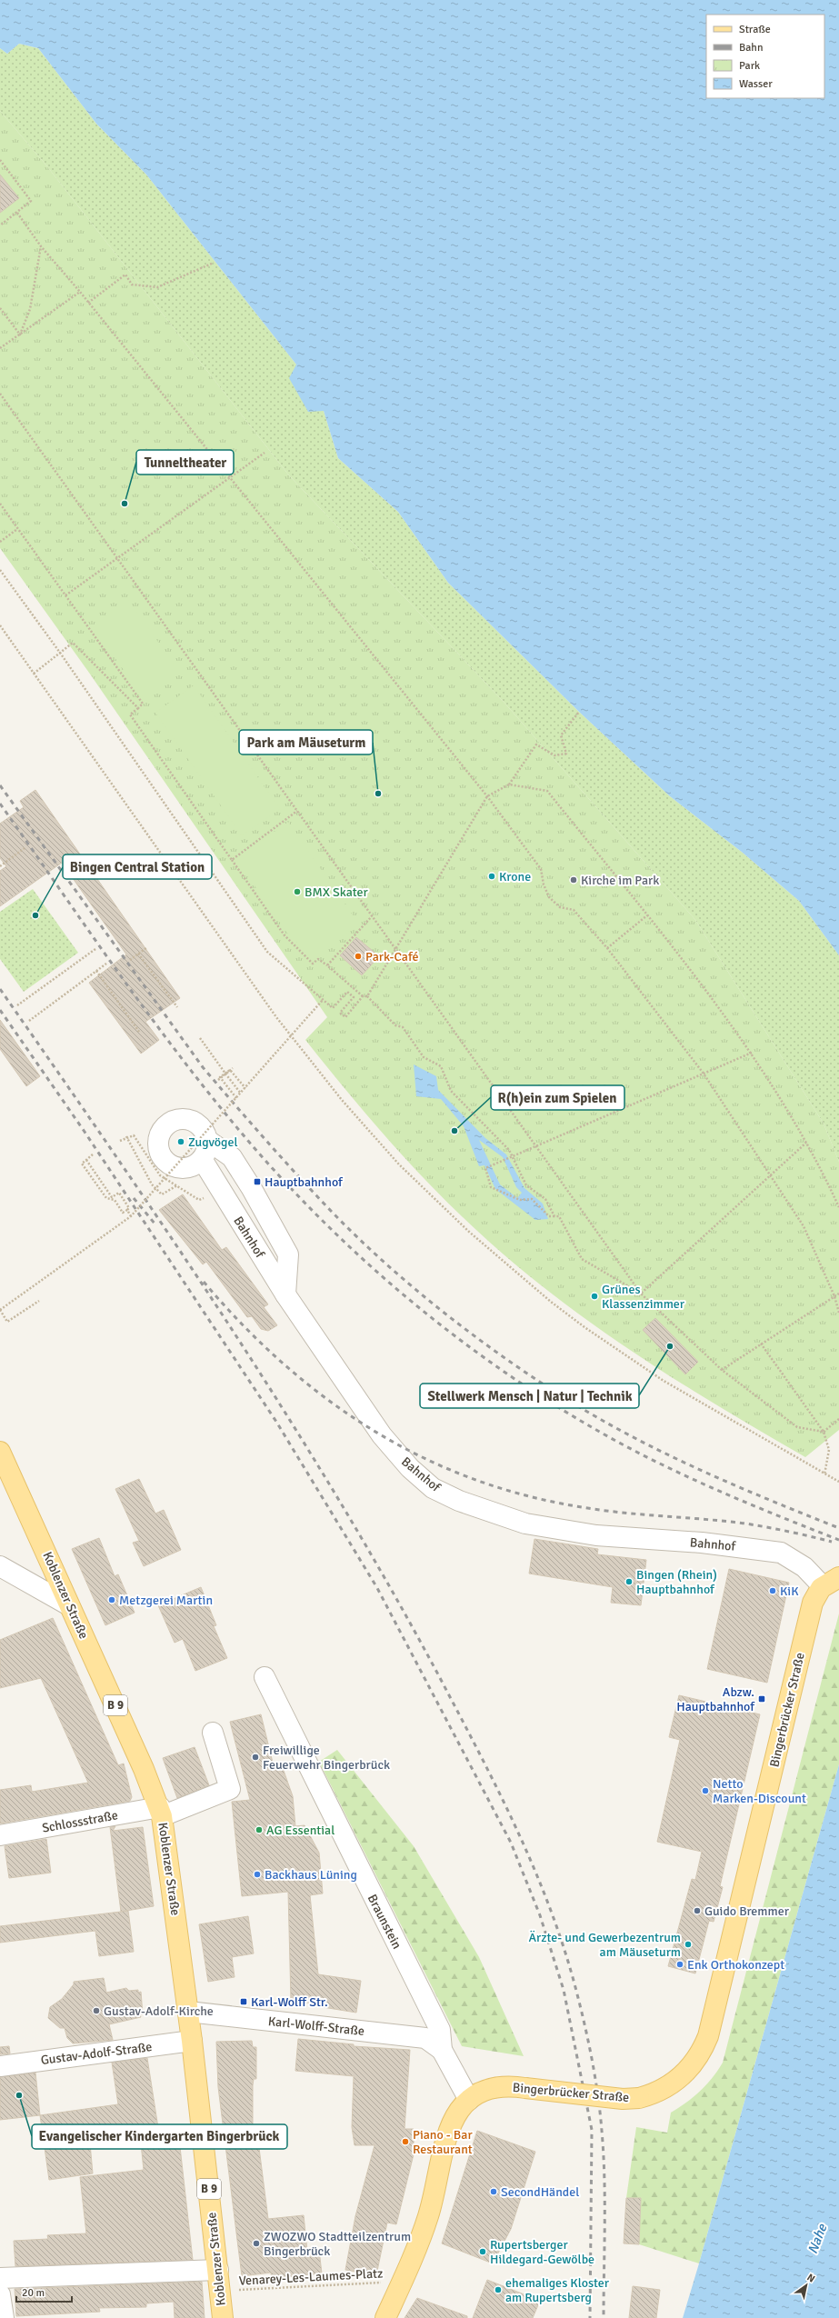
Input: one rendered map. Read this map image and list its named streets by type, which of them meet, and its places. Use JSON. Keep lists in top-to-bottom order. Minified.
{"streets":{"main road":["Koblenzer Straße","B 9","Bingerbrücker Straße"],"street":["Bahnhof","Schlossstraße","Braunstein","Karl-Wolff-Straße","Gustav-Adolf-Straße"],"path":["Venarey-Les-Laumes-Platz"]},"crossings":[["Bahnhof","Bingerbrücker Straße"],["Koblenzer Straße","Schlossstraße"],["Koblenzer Straße","Karl-Wolff-Straße"],["Koblenzer Straße","Gustav-Adolf-Straße"],["Koblenzer Straße","Venarey-Les-Laumes-Platz"],["Braunstein","Karl-Wolff-Straße"]],"water":["Nahe"],"places":{"other":["Tunneltheater","Park am Mäuseturm","Krone","Kirche im Park","BMX Skater","Bingen Central Station","Park-Café","R(h)ein zum Spielen","Zugvögel","Grünes Klassenzimmer","Stellwerk Mensch | Natur | Technik","Bingen (Rhein) Hauptbahnhof","KiK","Metzgerei Martin","Freiwillige Feuerwehr Bingerbrück","Netto Marken-Discount","AG Essential","Backhaus Lüning","Guido Bremmer","Ärzte- und Gewerbezentrum am Mäuseturm","Enk Orthokonzept","Gustav-Adolf-Kirche","Evangelischer Kindergarten Bingerbrück","Piano - Bar Restaurant","SecondHändel","ZWOZWO Stadtteilzentrum Bingerbrück","Rupertsberger Hildegard-Gewölbe","ehemaliges Kloster am Rupertsberg"],"transit":["Hauptbahnhof","Abzw. Hauptbahnhof","Karl-Wolff Str."]},"legend":["Straße","Bahn","Park","Wasser"],"scale_bar":"20 m","north":"top right"}
